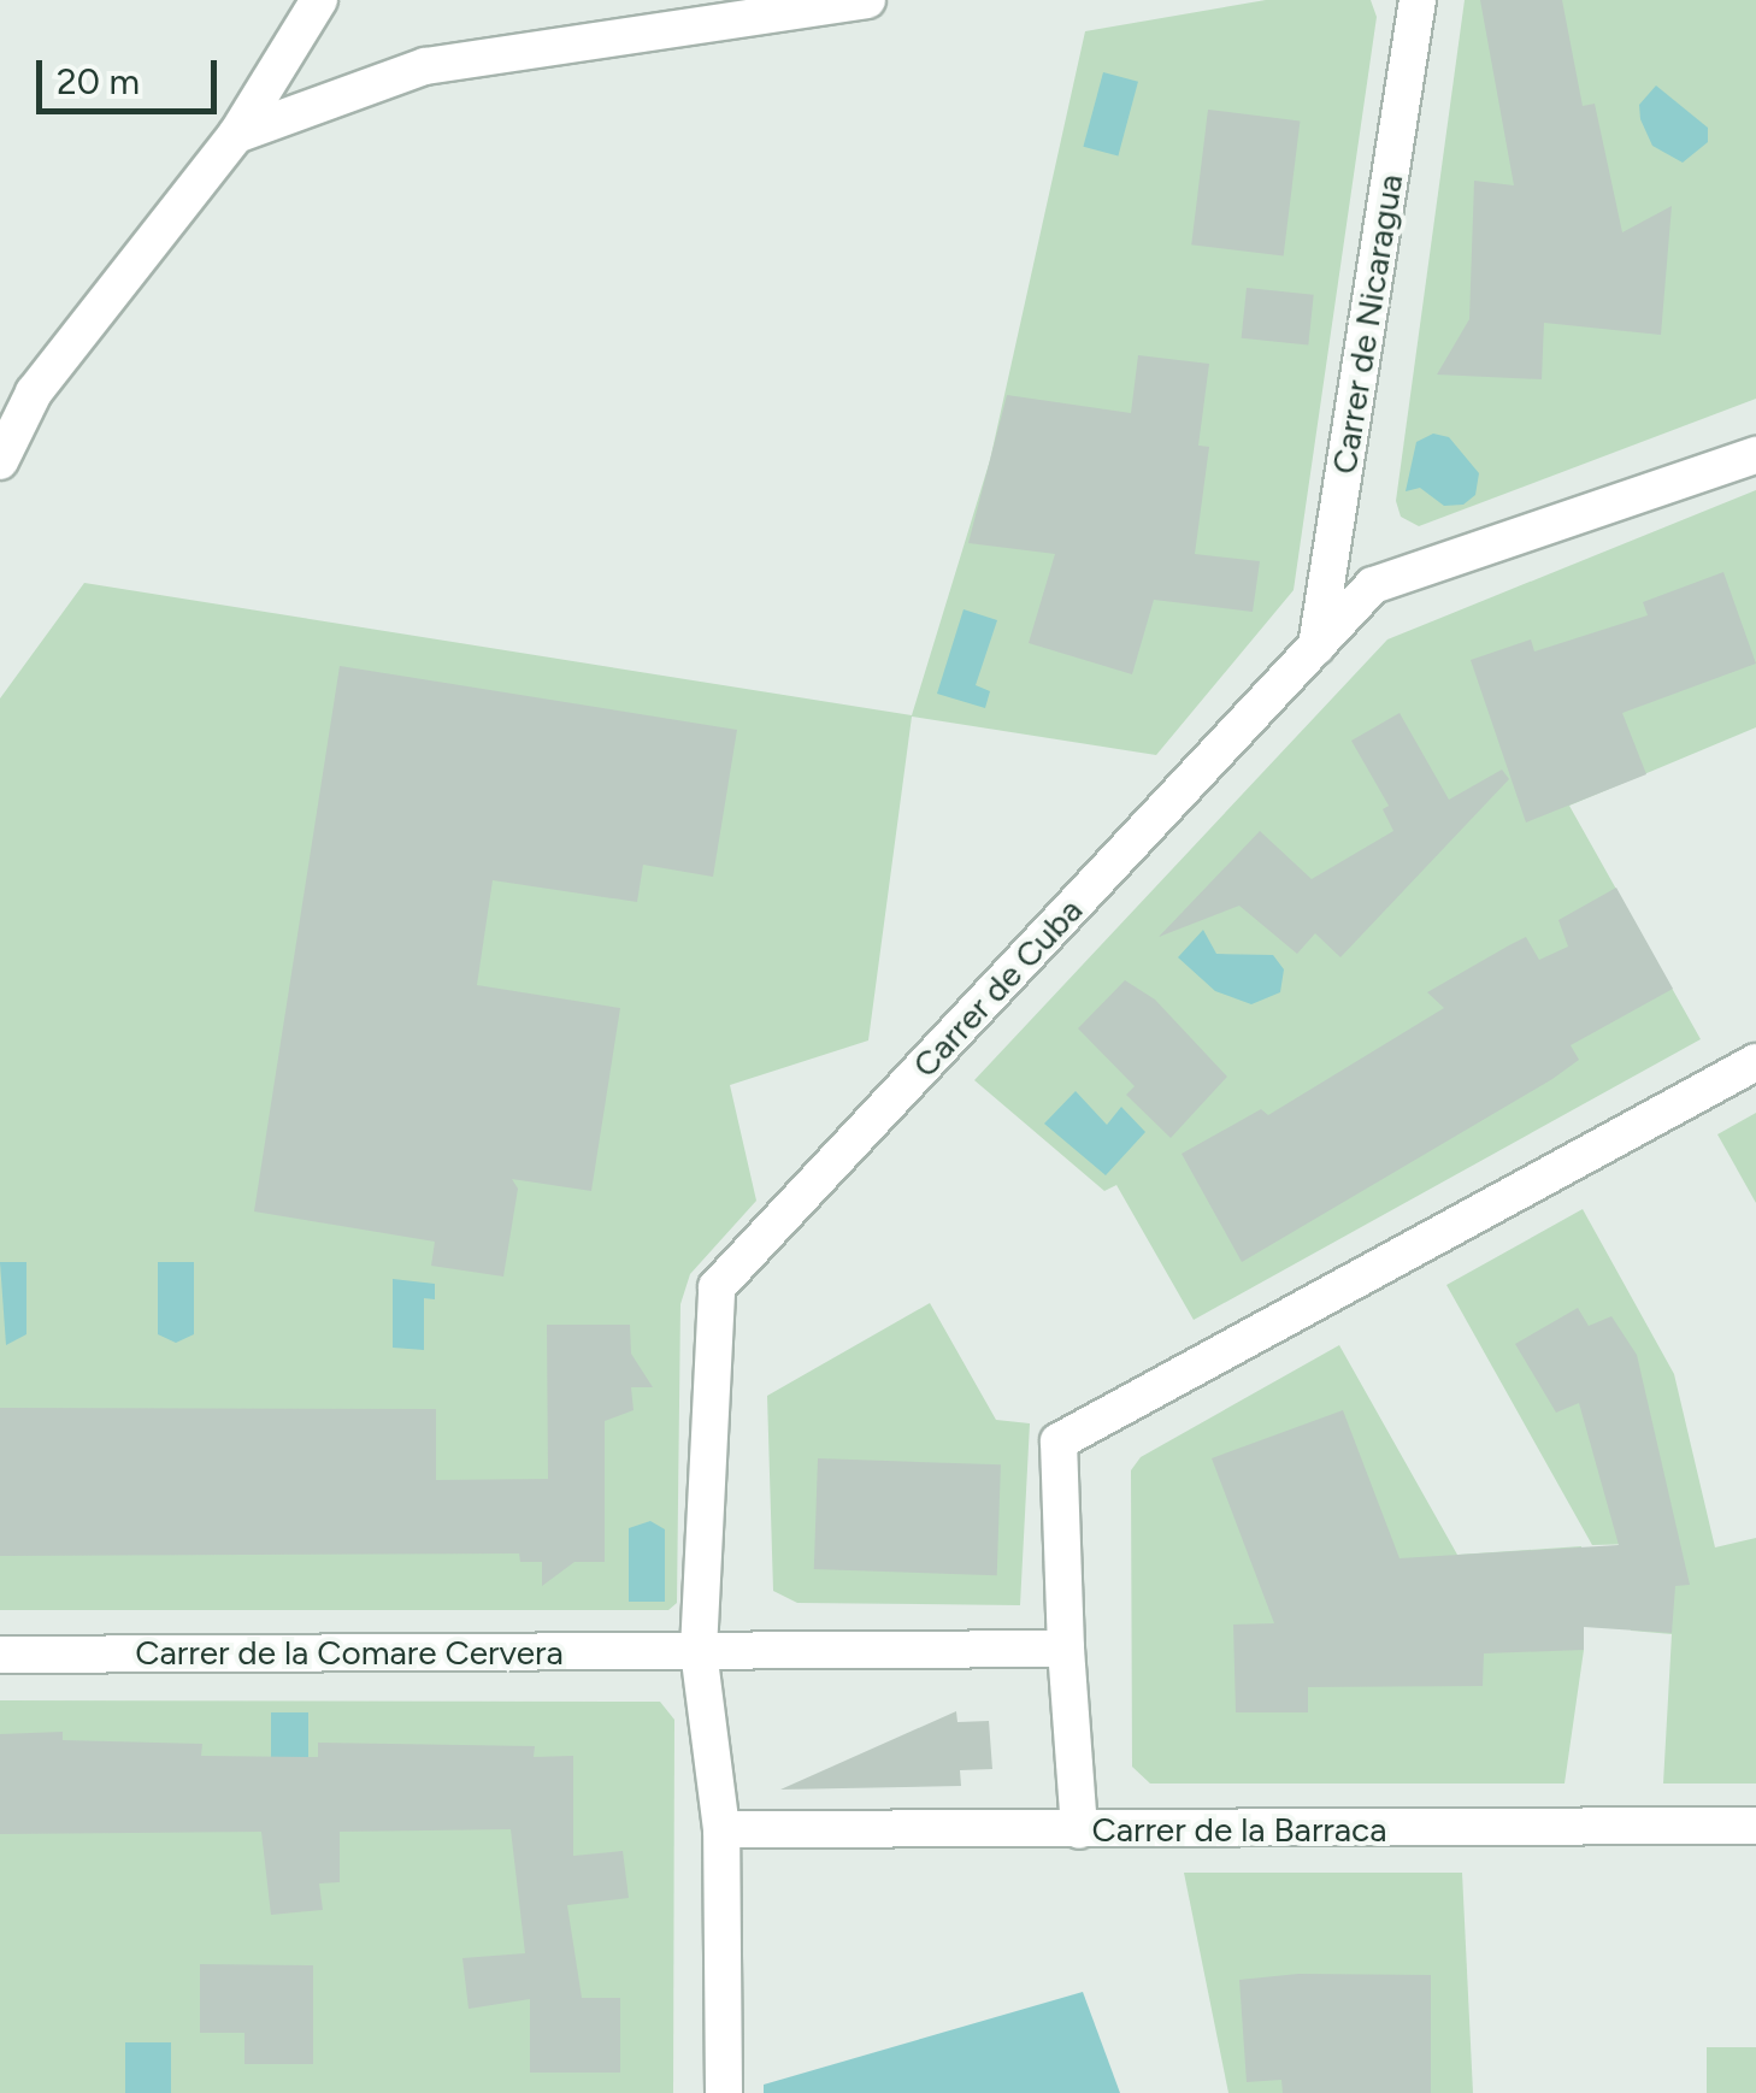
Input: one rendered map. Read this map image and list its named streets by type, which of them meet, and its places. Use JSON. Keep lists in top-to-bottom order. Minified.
{"streets":{"street":["Carrer de Nicaragua","Carrer de Cuba","Carrer de la Comare Cervera","Carrer de la Barraca"]},"crossings":[["Carrer de Nicaragua","Carrer de Cuba"],["Carrer de Cuba","Carrer de la Comare Cervera"],["Carrer de Cuba","Carrer de la Barraca"]],"scale_bar":"20 m"}
